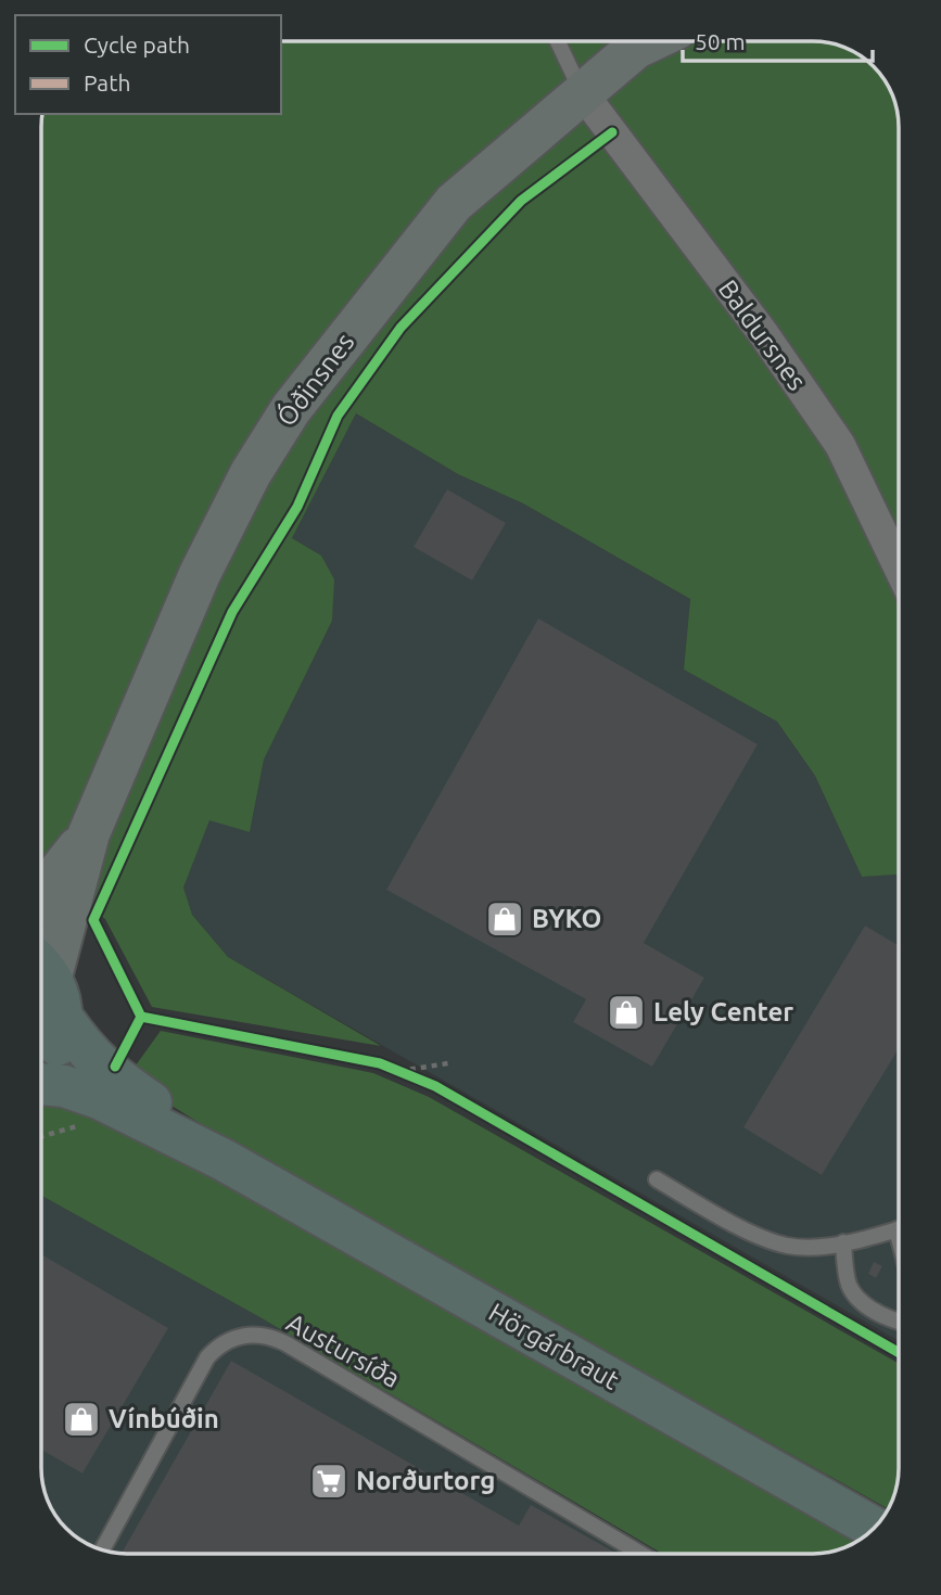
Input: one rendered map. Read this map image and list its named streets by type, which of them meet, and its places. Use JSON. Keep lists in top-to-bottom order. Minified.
{"streets":{"highway":["Hörgárbraut"],"street":["Baldursnes","Óðinsnes"],"lane":["Austursíða"]},"crossings":[["Baldursnes","Óðinsnes"]],"places":{"shop":["BYKO","Lely Center","Vínbúðin"],"supermarket":["Norðurtorg"]},"legend":["Cycle path","Path"],"scale_bar":"50 m"}
